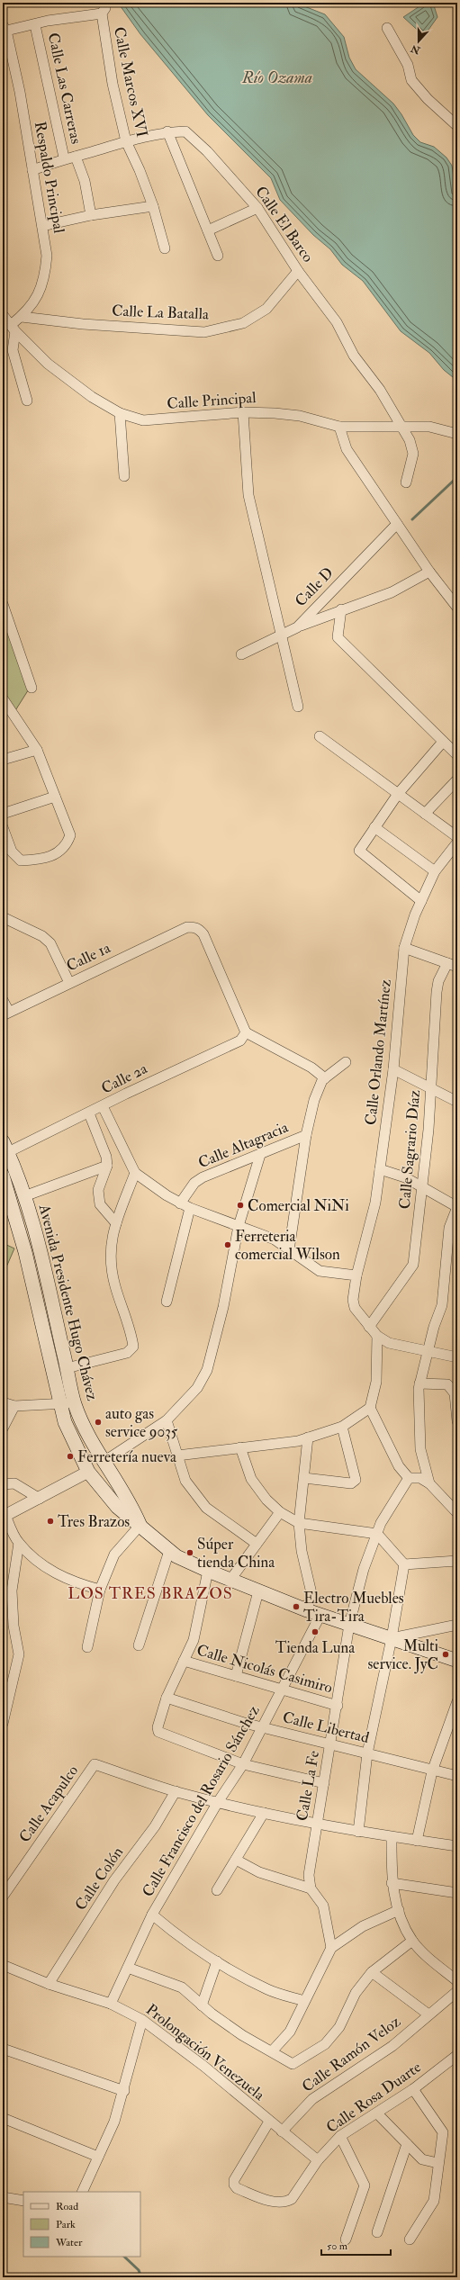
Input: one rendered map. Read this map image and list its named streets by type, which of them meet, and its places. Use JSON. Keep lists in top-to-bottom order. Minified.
{"streets":{"main road":["Avenida Presidente Hugo Chávez"],"street":["Calle Marcos XVI","Calle Las Carreras","Respaldo Principal","Calle El Barco","Calle La Batalla","Calle Principal","Calle D","Calle 1a","Calle Orlando Martínez","Calle 2a","Calle Altagracia","Calle Sagrario Díaz","Calle Nicolás Casimiro","Calle Libertad","Calle La Fe","Calle Francisco del Rosario Sánchez","Calle Acapulco","Calle Colón","Prolongación Venezuela","Calle Ramón Veloz","Calle Rosa Duarte"]},"crossings":[["Calle Marcos XVI","Calle El Barco"],["Calle Las Carreras","Calle El Barco"],["Respaldo Principal","Calle El Barco"],["Respaldo Principal","Calle La Batalla"],["Respaldo Principal","Calle Principal"],["Calle El Barco","Calle La Batalla"],["Calle El Barco","Calle Principal"],["Calle 1a","Calle 2a"],["Calle Orlando Martínez","Calle Sagrario Díaz"],["Calle 2a","Avenida Presidente Hugo Chávez"],["Avenida Presidente Hugo Chávez","Calle La Fe"],["Avenida Presidente Hugo Chávez","Calle Francisco del Rosario Sánchez"],["Calle Nicolás Casimiro","Calle La Fe"],["Calle Nicolás Casimiro","Calle Francisco del Rosario Sánchez"],["Calle Libertad","Calle La Fe"],["Calle Libertad","Calle Francisco del Rosario Sánchez"],["Calle Francisco del Rosario Sánchez","Prolongación Venezuela"],["Calle Acapulco","Calle Colón"],["Calle Colón","Prolongación Venezuela"],["Prolongación Venezuela","Calle Ramón Veloz"],["Prolongación Venezuela","Calle Rosa Duarte"]],"districts":["LOS TRES BRAZOS"],"water":["Río Ozama"],"places":["Comercial NiNi","Ferreteria comercial Wilson","auto gas service 9035","Ferretería nueva","Tres Brazos","Súper tienda China","Electro Muebles Tira-Tira","Tienda Luna","Multi service. JyC"],"legend":["Road","Park","Water"],"scale_bar":"50 m","north":"bottom"}
